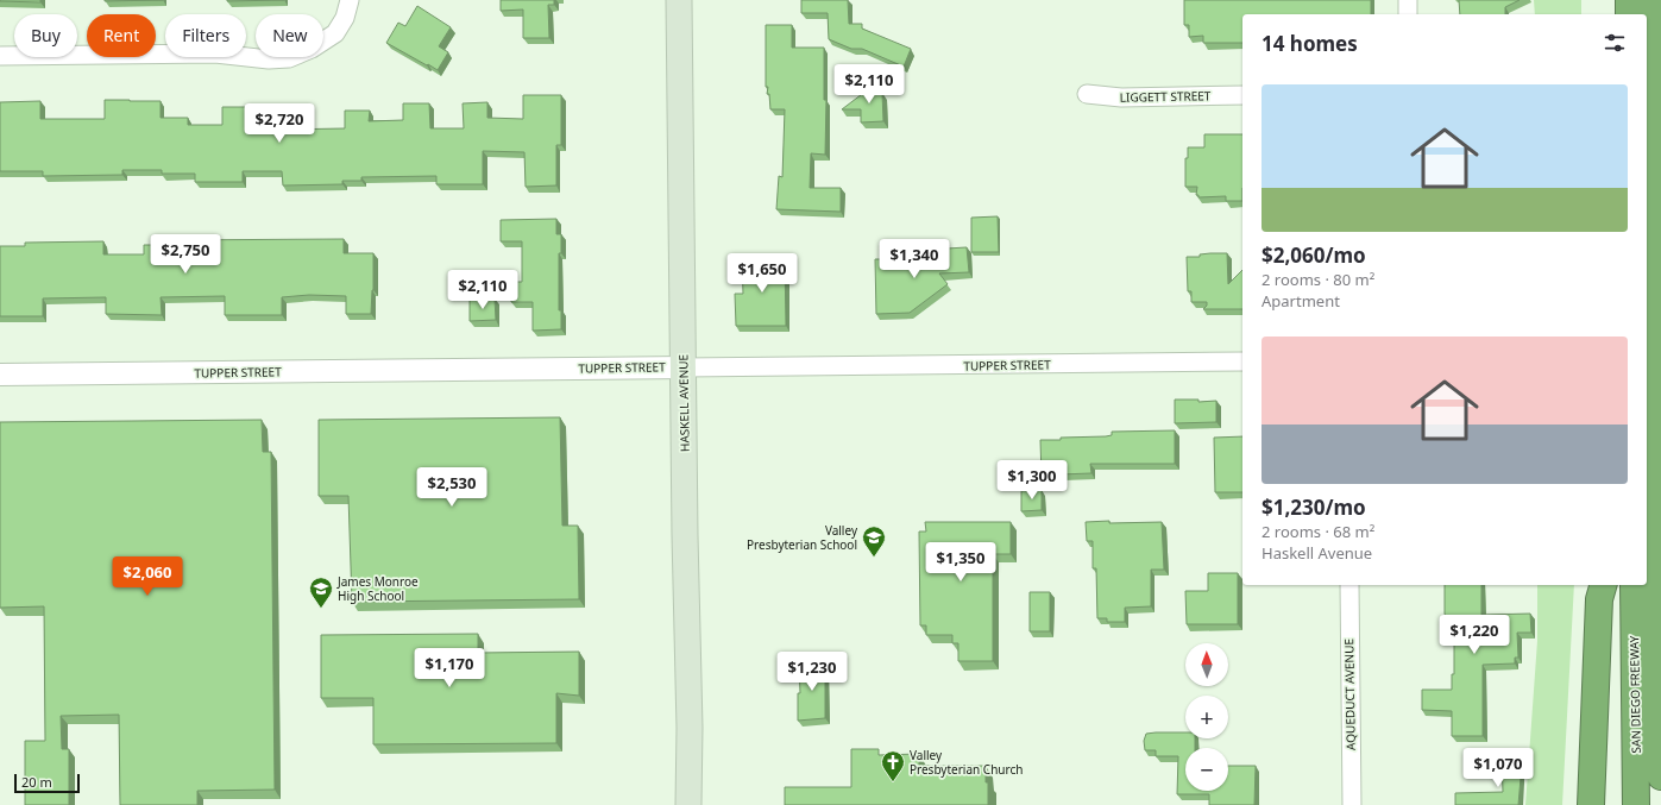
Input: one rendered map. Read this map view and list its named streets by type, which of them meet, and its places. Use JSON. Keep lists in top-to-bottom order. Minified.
{"streets":{"highway":["SAN DIEGO FREEWAY"],"main road":["HASKELL AVENUE"],"street":["LIGGETT STREET","TUPPER STREET","AQUEDUCT AVENUE"]},"crossings":[["TUPPER STREET","HASKELL AVENUE"]],"places":{"school or university":["Valley Presbyterian School","James Monroe High School"],"church":["Valley Presbyterian Church"]},"scale_bar":"20 m","north":"top","page":{"chip":["Buy","Rent","Filters","New"],"heading":"14 homes","price":["$2,110","$2,720","$2,750","$1,340","$1,650","$2,110","$1,300","$2,530","$1,350","$2,060","$1,220","$1,170","$1,230","$1,070"],"list":[{"name":"$2,060/mo","note":"2 rooms · 80 m² · Apartment"},{"name":"$1,230/mo","note":"2 rooms · 68 m² · Haskell Avenue"}],"map_buttons":["+","−"],"scale":"20 m"}}
